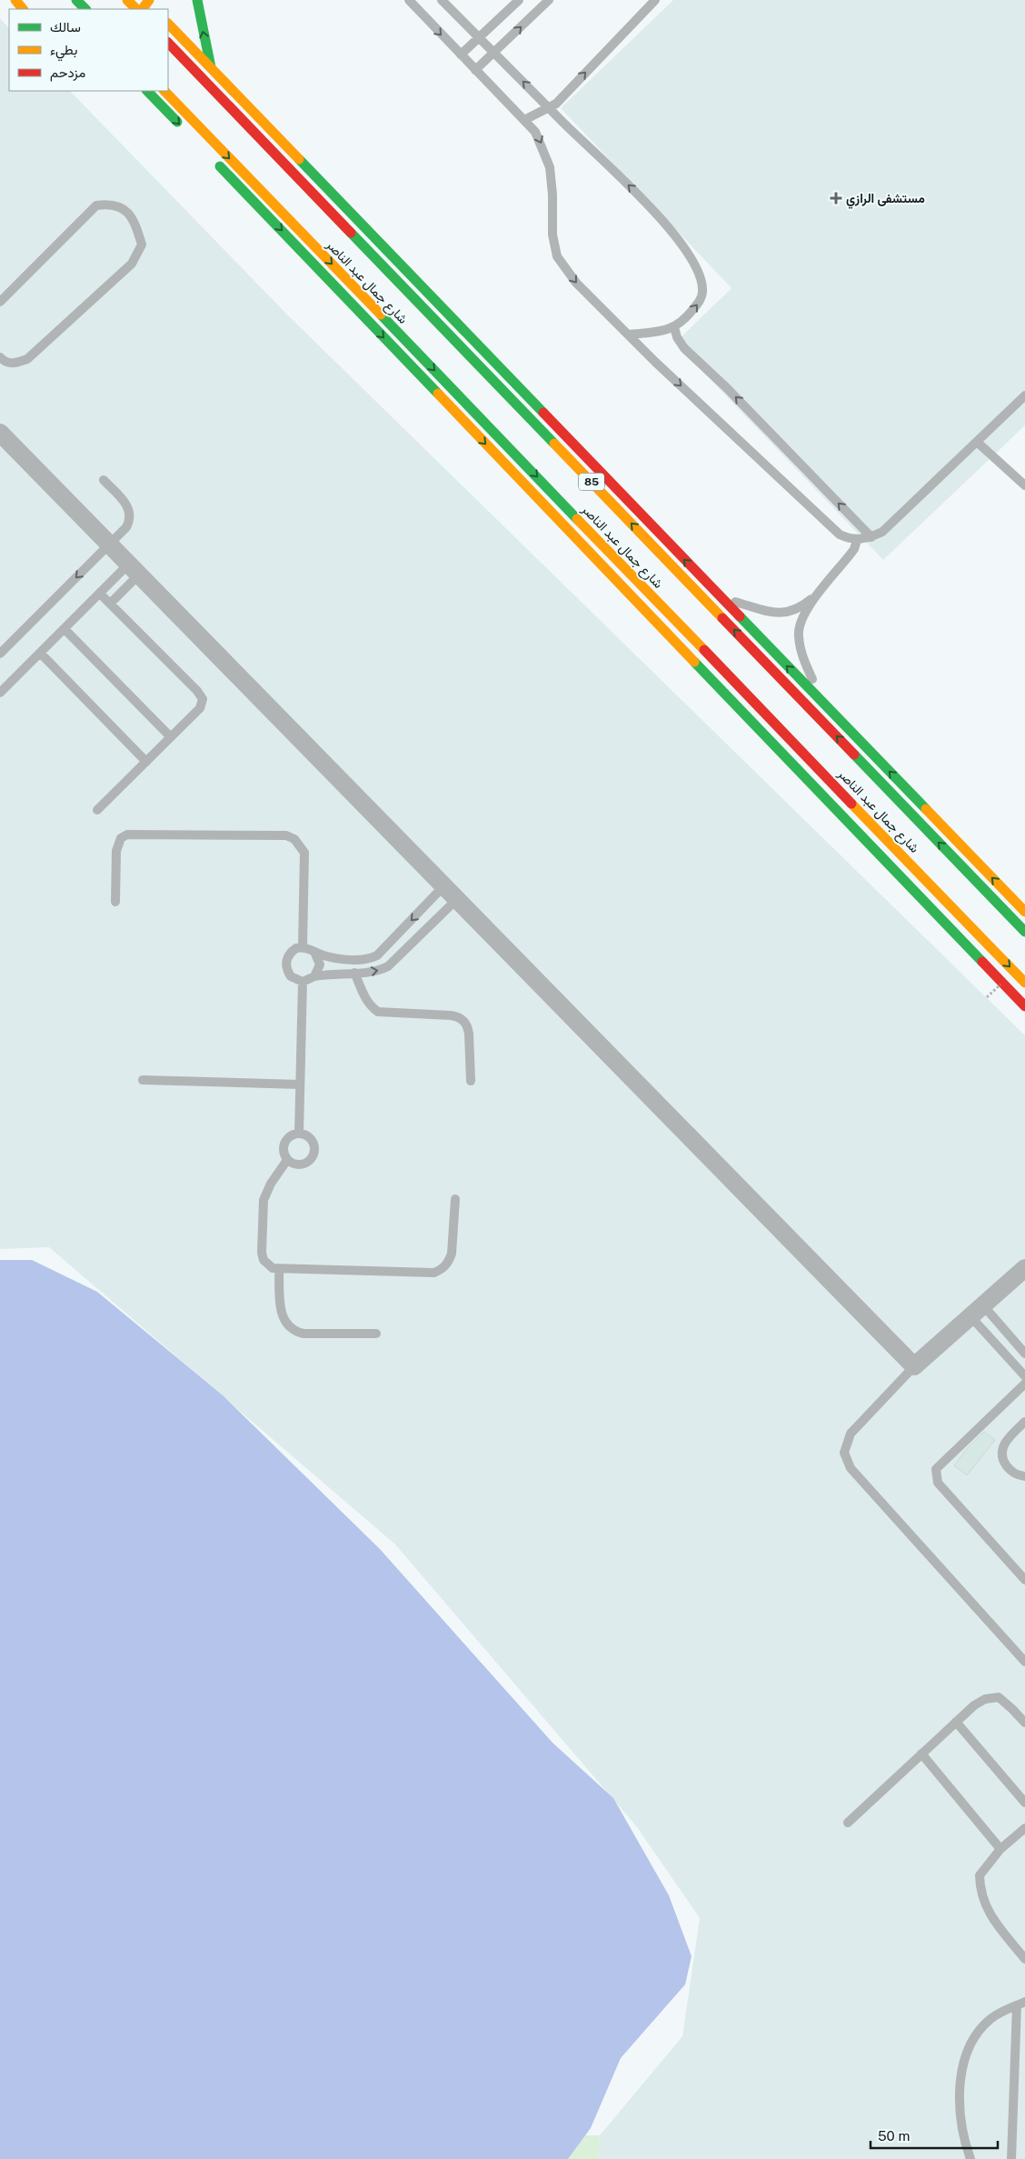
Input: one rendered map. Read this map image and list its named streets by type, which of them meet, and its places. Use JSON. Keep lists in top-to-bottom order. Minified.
{"streets":{"main road":["شارع جمال عبد الناصر","85"]},"places":{"health":["مستشفى الرازي"]},"legend":["سالك","بطيء","مزدحم"],"scale_bar":"50 m"}
